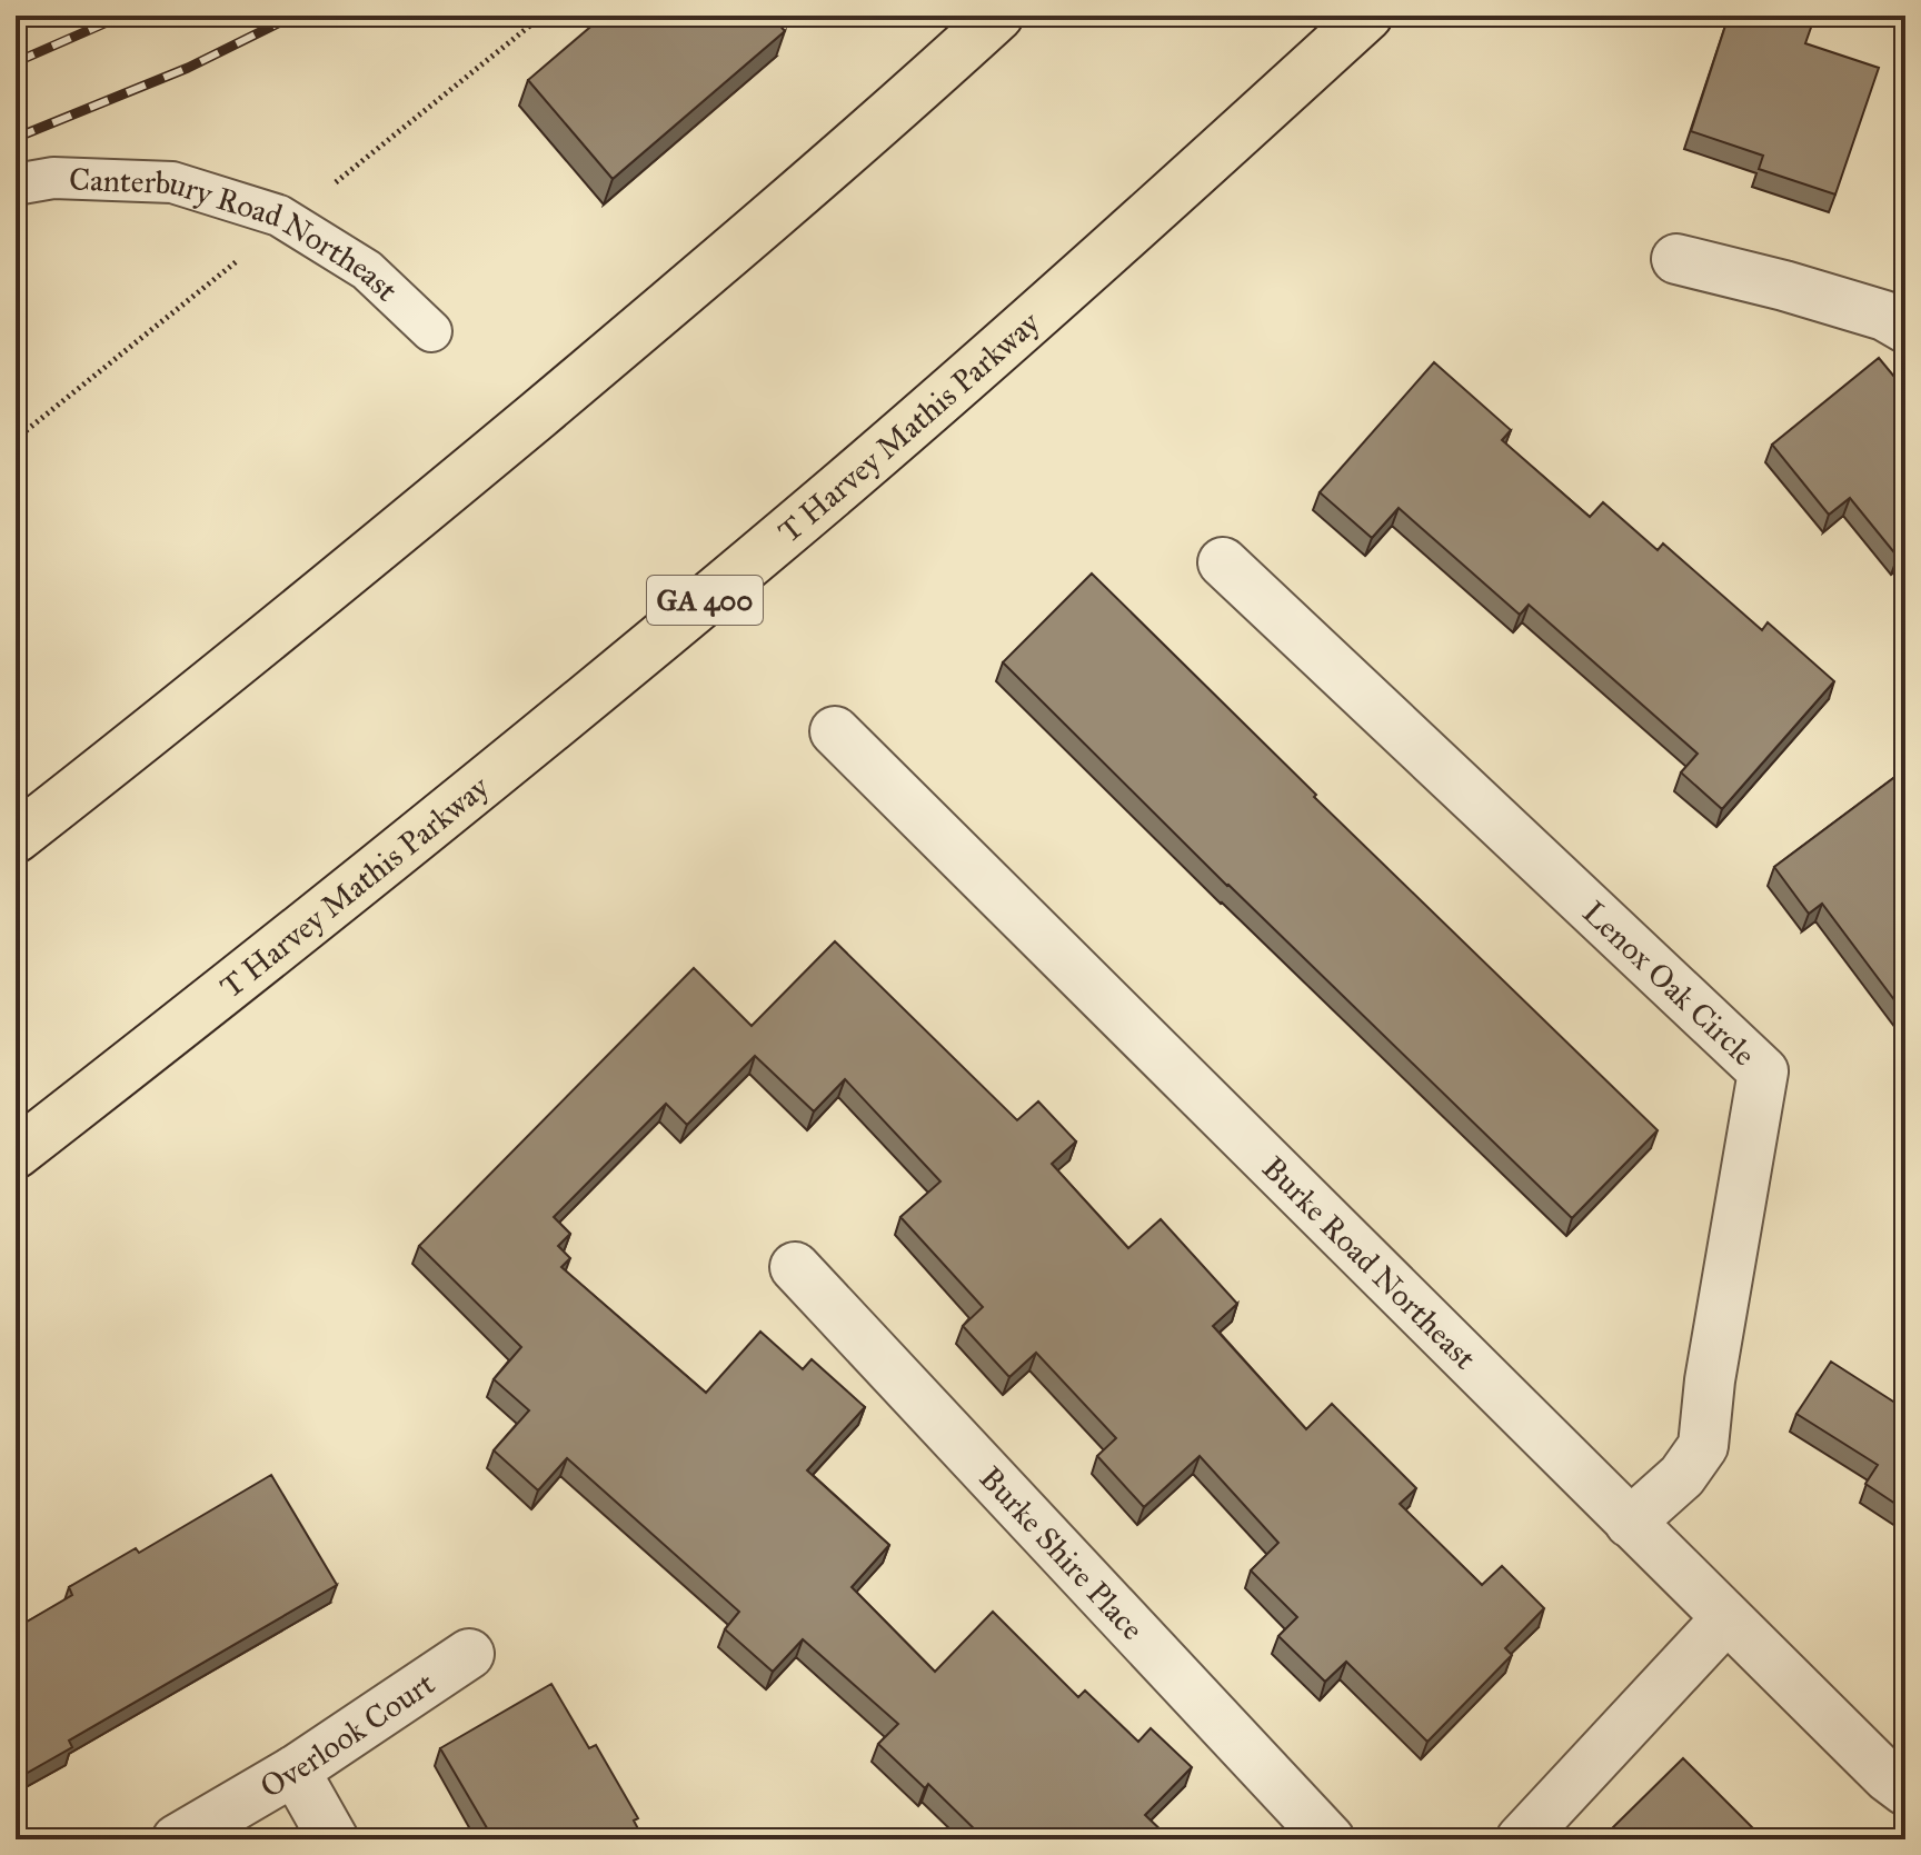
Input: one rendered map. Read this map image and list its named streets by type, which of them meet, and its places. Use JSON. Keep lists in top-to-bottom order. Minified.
{"streets":{"highway":["T Harvey Mathis Parkway","GA 400"],"street":["Lenox Oak Circle","Burke Road Northeast","Burke Shire Place","Overlook Court"],"lane":["Canterbury Road Northeast"]},"crossings":[["Lenox Oak Circle","Burke Road Northeast"]]}
